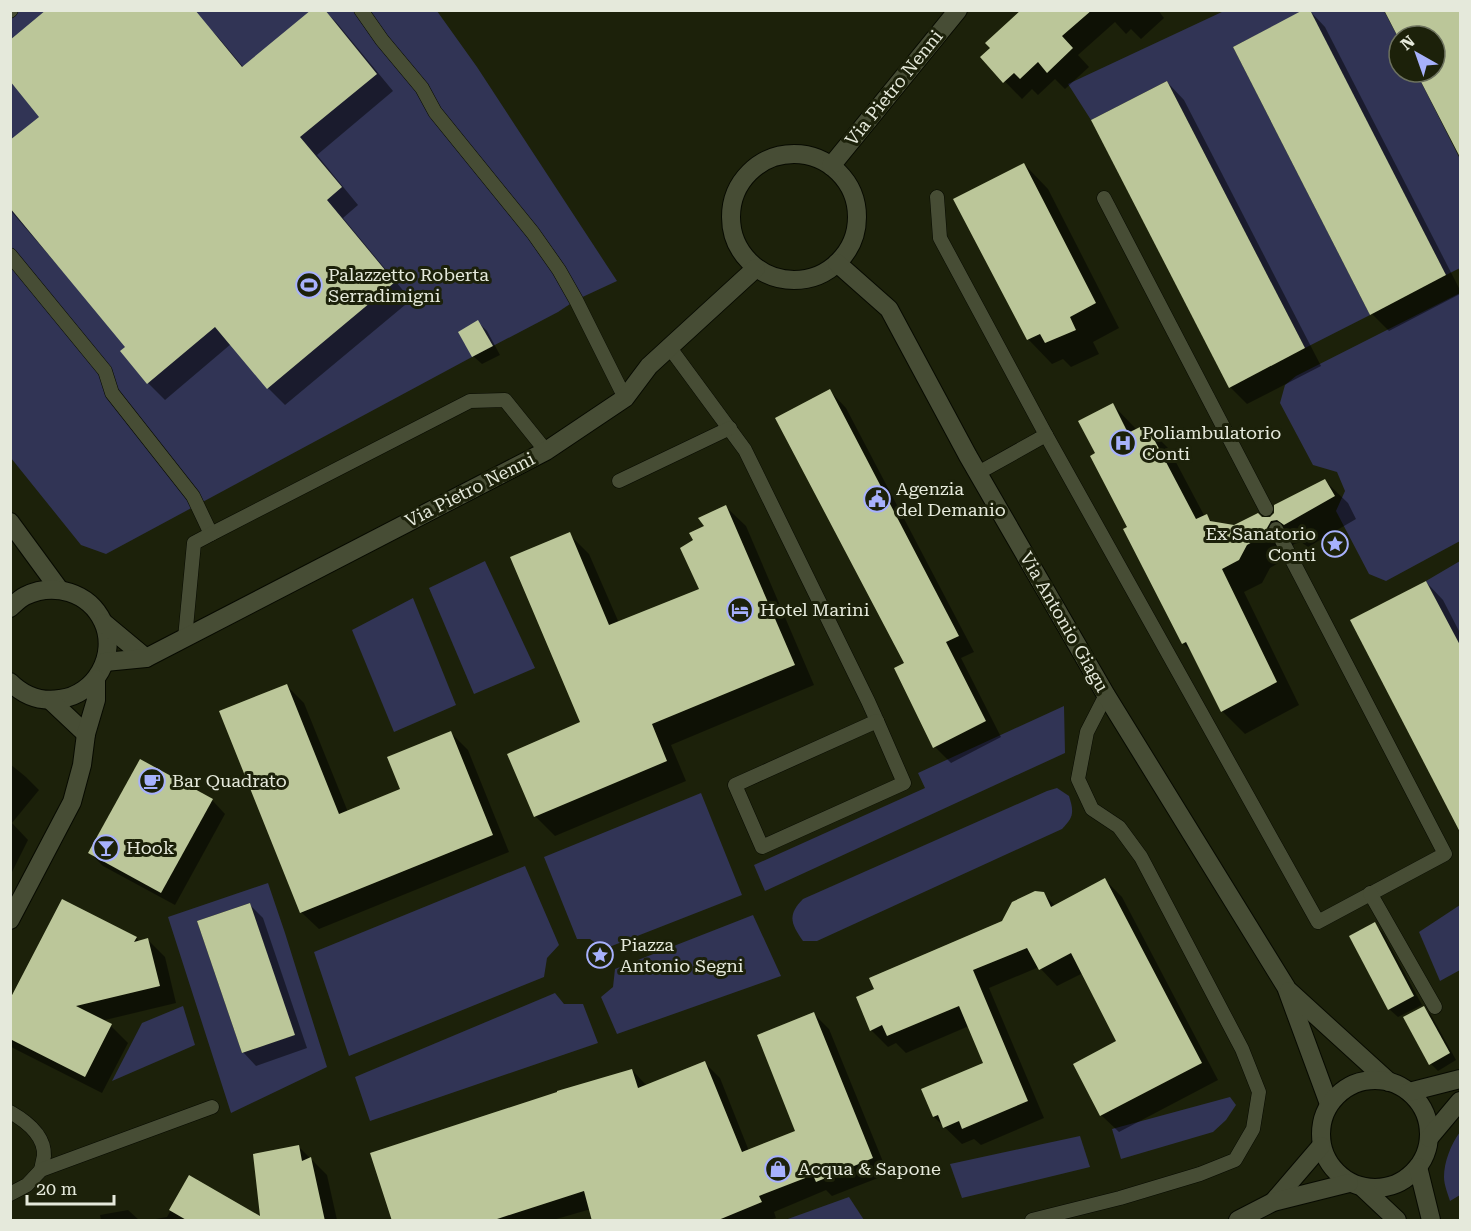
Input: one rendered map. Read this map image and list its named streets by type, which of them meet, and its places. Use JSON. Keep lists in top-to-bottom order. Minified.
{"streets":{"street":["Via Pietro Nenni","Via Antonio Giagu"]},"crossings":[["Via Pietro Nenni","Via Antonio Giagu"]],"places":{"sports":["Palazzetto Roberta Serradimigni"],"hospital":["Poliambulatorio Conti"],"public building":["Agenzia del Demanio"],"place":["Ex Sanatorio Conti","Piazza Antonio Segni"],"hotel":["Hotel Marini"],"cafe":["Bar Quadrato"],"bar":["Hook"],"shop":["Acqua & Sapone"]},"scale_bar":"20 m","north":"top left"}
